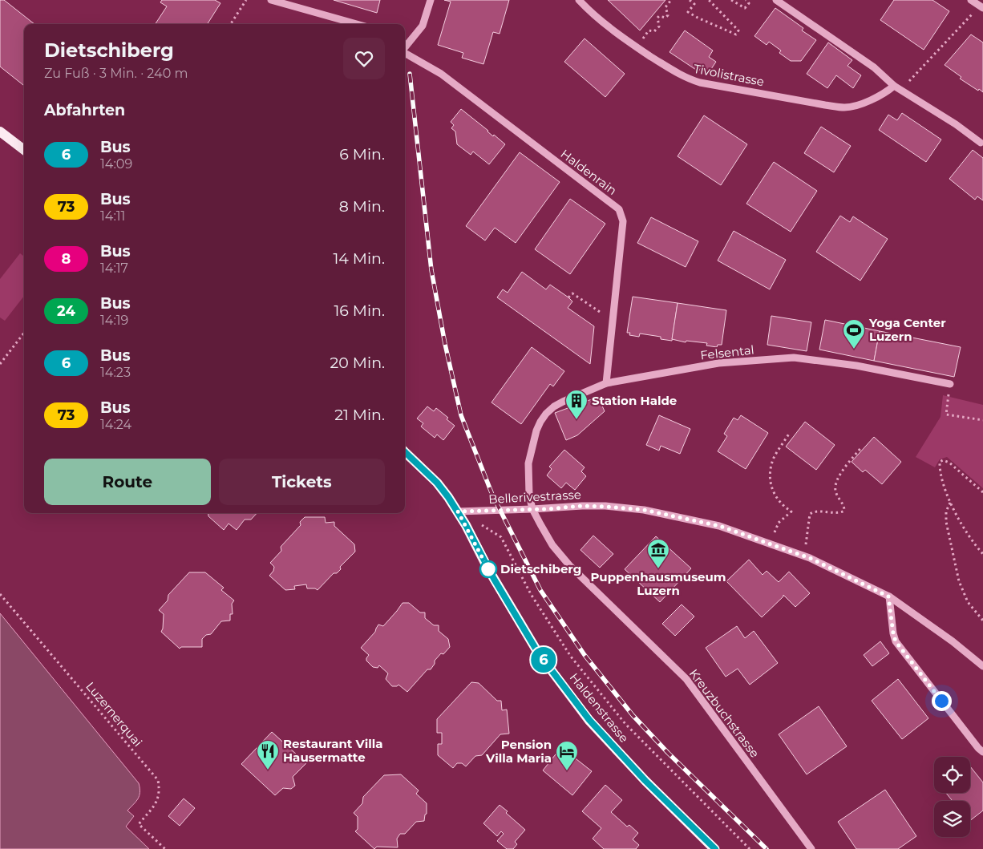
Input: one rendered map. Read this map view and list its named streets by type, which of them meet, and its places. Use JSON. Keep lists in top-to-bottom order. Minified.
{"streets":{"main road":["Haldenstrasse"],"street":["Tivolistrasse","Haldenrain","Felsental","Bellerivestrasse","Kreuzbuchstrasse"],"path":["Luzernerquai"]},"crossings":[["Haldenrain","Felsental"],["Felsental","Bellerivestrasse"],["Felsental","Kreuzbuchstrasse"],["Bellerivestrasse","Haldenstrasse"],["Bellerivestrasse","Kreuzbuchstrasse"]],"places":{"sports":["Yoga Center Luzern"],"building":["Station Halde"],"other":["Dietschiberg"],"museum":["Puppenhausmuseum Luzern"],"restaurant":["Restaurant Villa Hausermatte"],"hotel":["Pension Villa Maria"]},"lines":["bus line 6"],"page":{"on_map":"6","heading":[["Dietschiberg","Zu Fuß · 3 Min. · 240 m"],"Abfahrten"],"list":[{"mark":"6","name":"Bus","note":"14:09","value":"6 Min."},{"mark":"73","name":"Bus","note":"14:11","value":"8 Min."},{"mark":"8","name":"Bus","note":"14:17","value":"14 Min."},{"mark":"24","name":"Bus","note":"14:19","value":"16 Min."},{"mark":"6","name":"Bus","note":"14:23","value":"20 Min."},{"mark":"73","name":"Bus","note":"14:24","value":"21 Min."}],"buttons":["Route","Tickets"]}}
